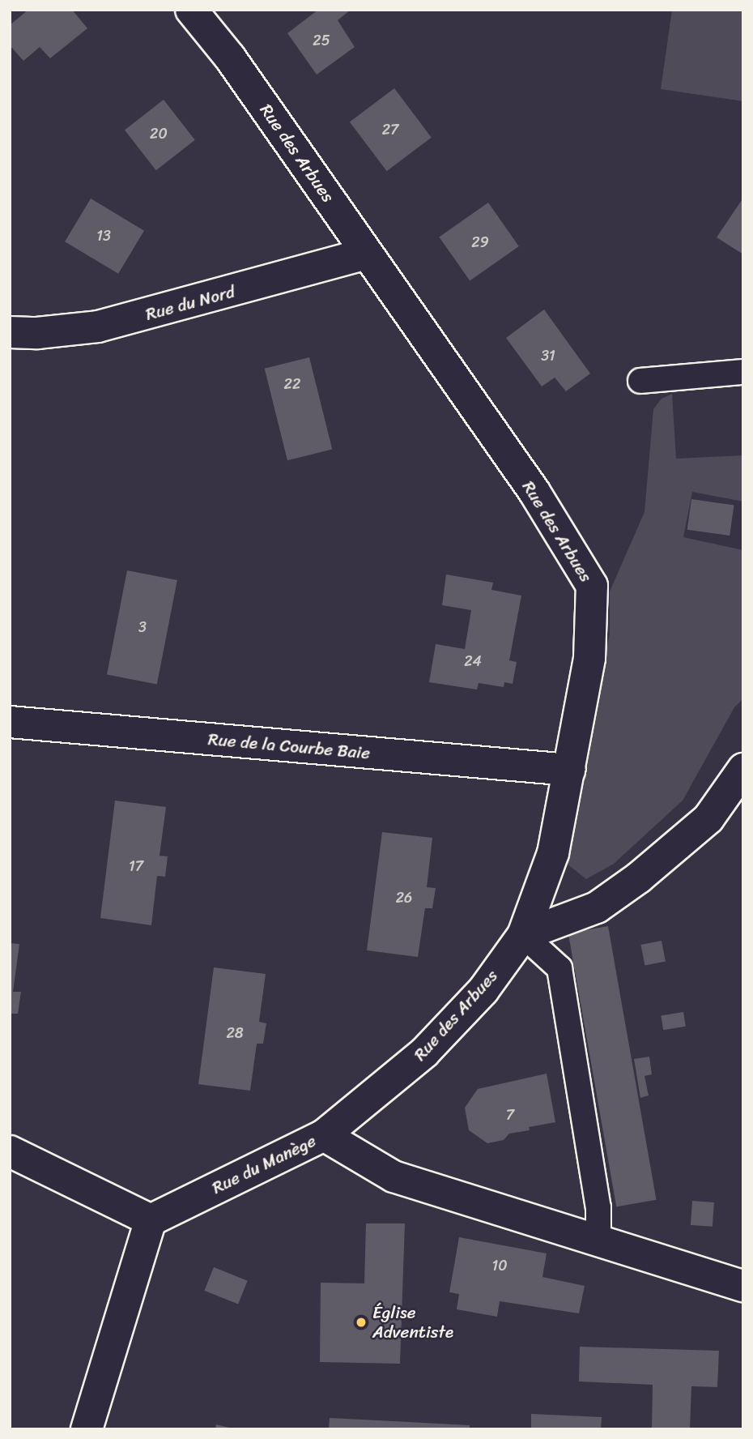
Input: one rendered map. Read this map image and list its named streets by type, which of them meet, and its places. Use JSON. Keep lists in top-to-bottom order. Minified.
{"streets":{"street":["Rue des Arbues","Rue du Nord","Rue de la Courbe Baie","Rue du Manège"]},"crossings":[["Rue des Arbues","Rue du Nord"],["Rue des Arbues","Rue de la Courbe Baie"],["Rue des Arbues","Rue du Manège"]],"places":["Église Adventiste"],"house_numbers":["25","27","20","13","29","31","22","3","24","17","26","28","7","10"]}
